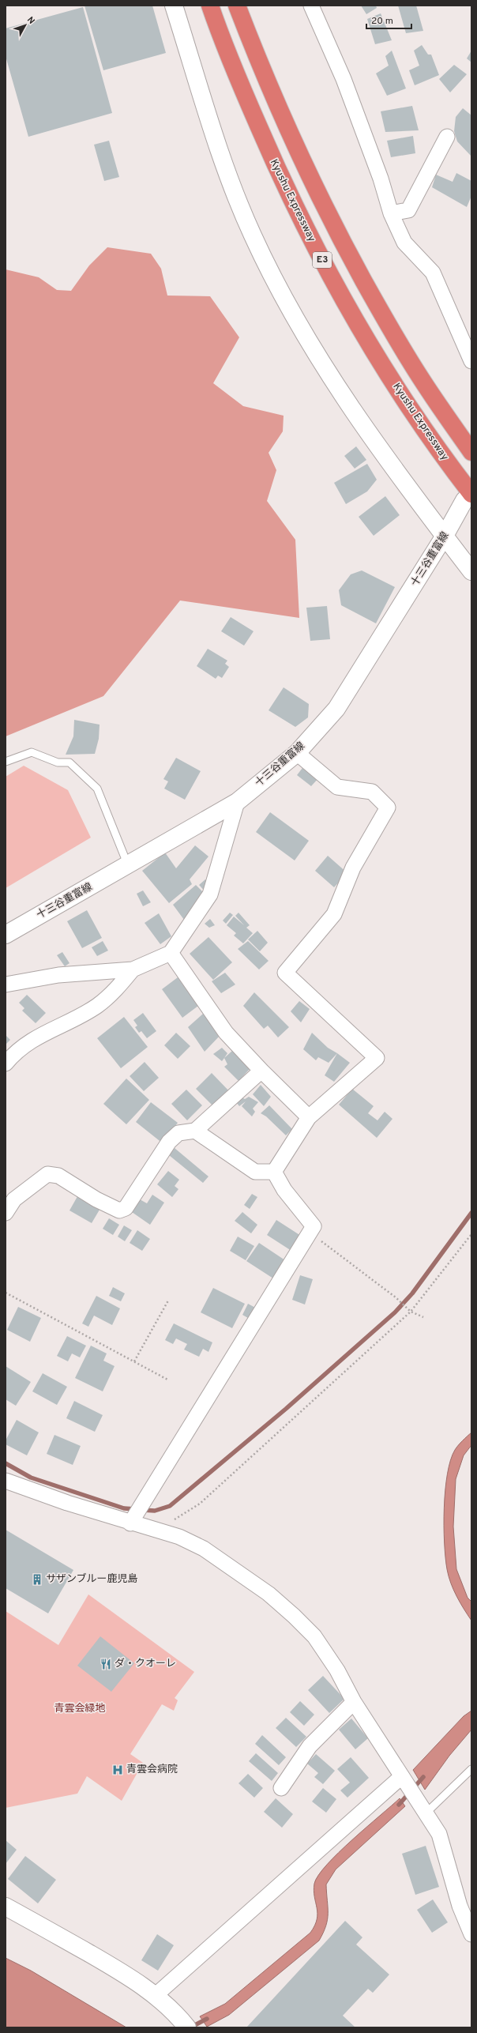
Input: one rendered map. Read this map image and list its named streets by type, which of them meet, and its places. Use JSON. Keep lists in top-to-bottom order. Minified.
{"streets":{"highway":["Kyushu Expressway","E3"],"street":["十三谷重富線"]},"crossings":[["Kyushu Expressway","十三谷重富線"]],"parks":["青雲会緑地"],"places":{"building":["サザンブルー鹿児島"],"restaurant":["ダ・クオーレ"],"hospital":["青雲会病院"]},"scale_bar":"20 m","north":"top right"}
